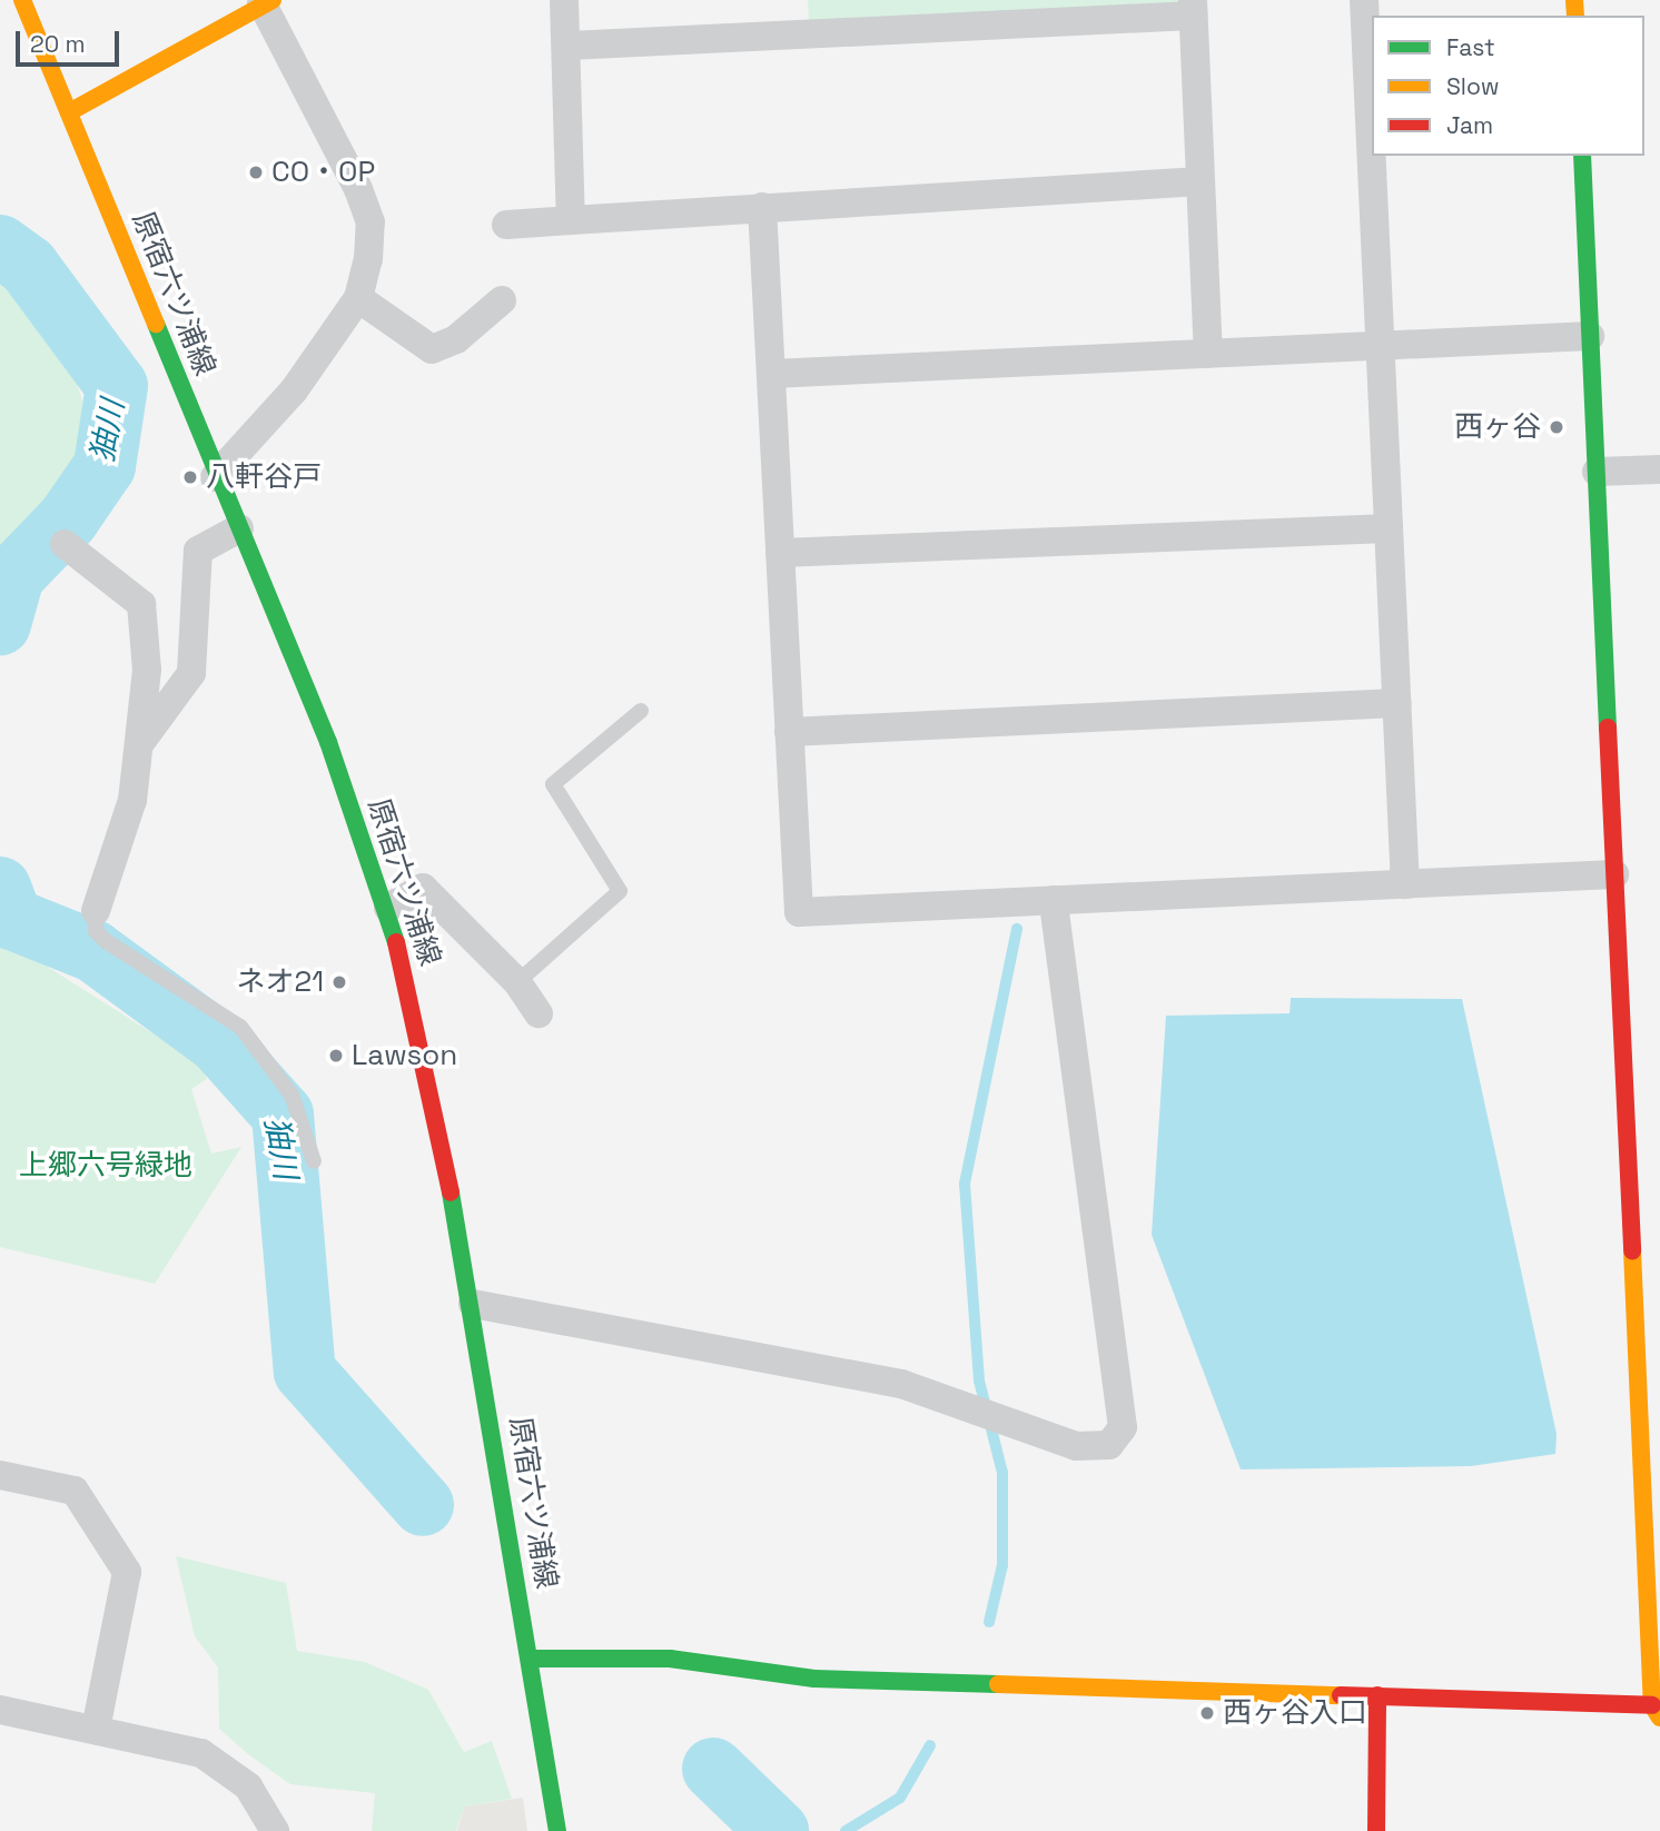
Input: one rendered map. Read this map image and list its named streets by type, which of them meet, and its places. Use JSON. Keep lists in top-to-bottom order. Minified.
{"streets":{"street":["原宿六ツ浦線"]},"water":["㹨川"],"parks":["上郷六号緑地"],"places":["CO・OP","西ヶ谷","八軒谷戸","ネオ21","Lawson","西ヶ谷入口"],"legend":["Fast","Slow","Jam"],"scale_bar":"20 m"}
